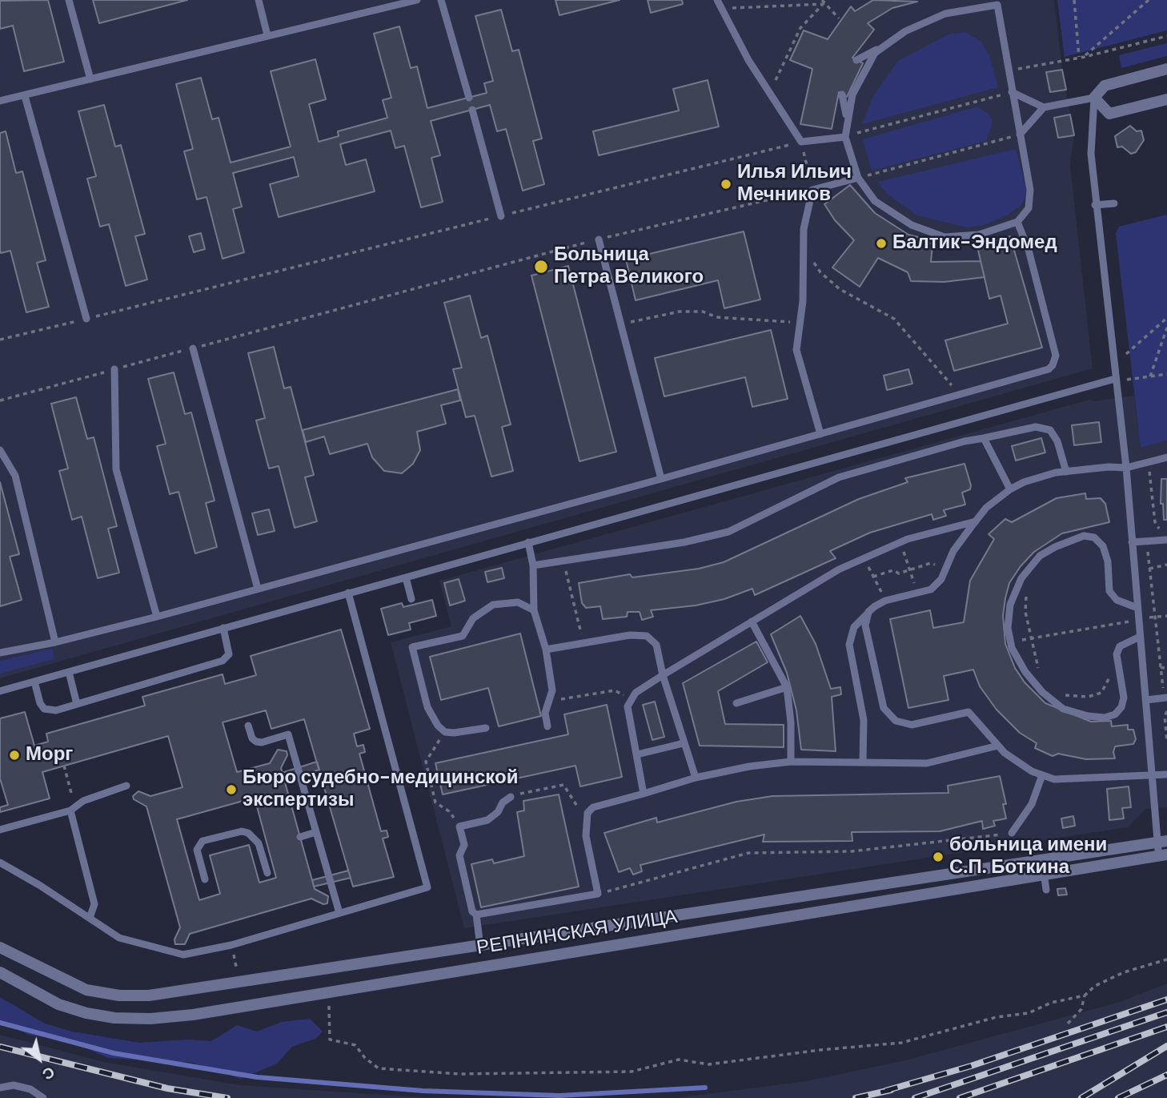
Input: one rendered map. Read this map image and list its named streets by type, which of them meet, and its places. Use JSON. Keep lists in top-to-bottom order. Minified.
{"streets":{"street":["РЕПНИНСКАЯ УЛИЦА"]},"places":["Илья Ильич Мечников","Балтик-Эндомед","Больница Петра Великого","Морг","Бюро судебно-медицинской экспертизы","больница имени С.П. Боткина"],"north":"bottom right"}
